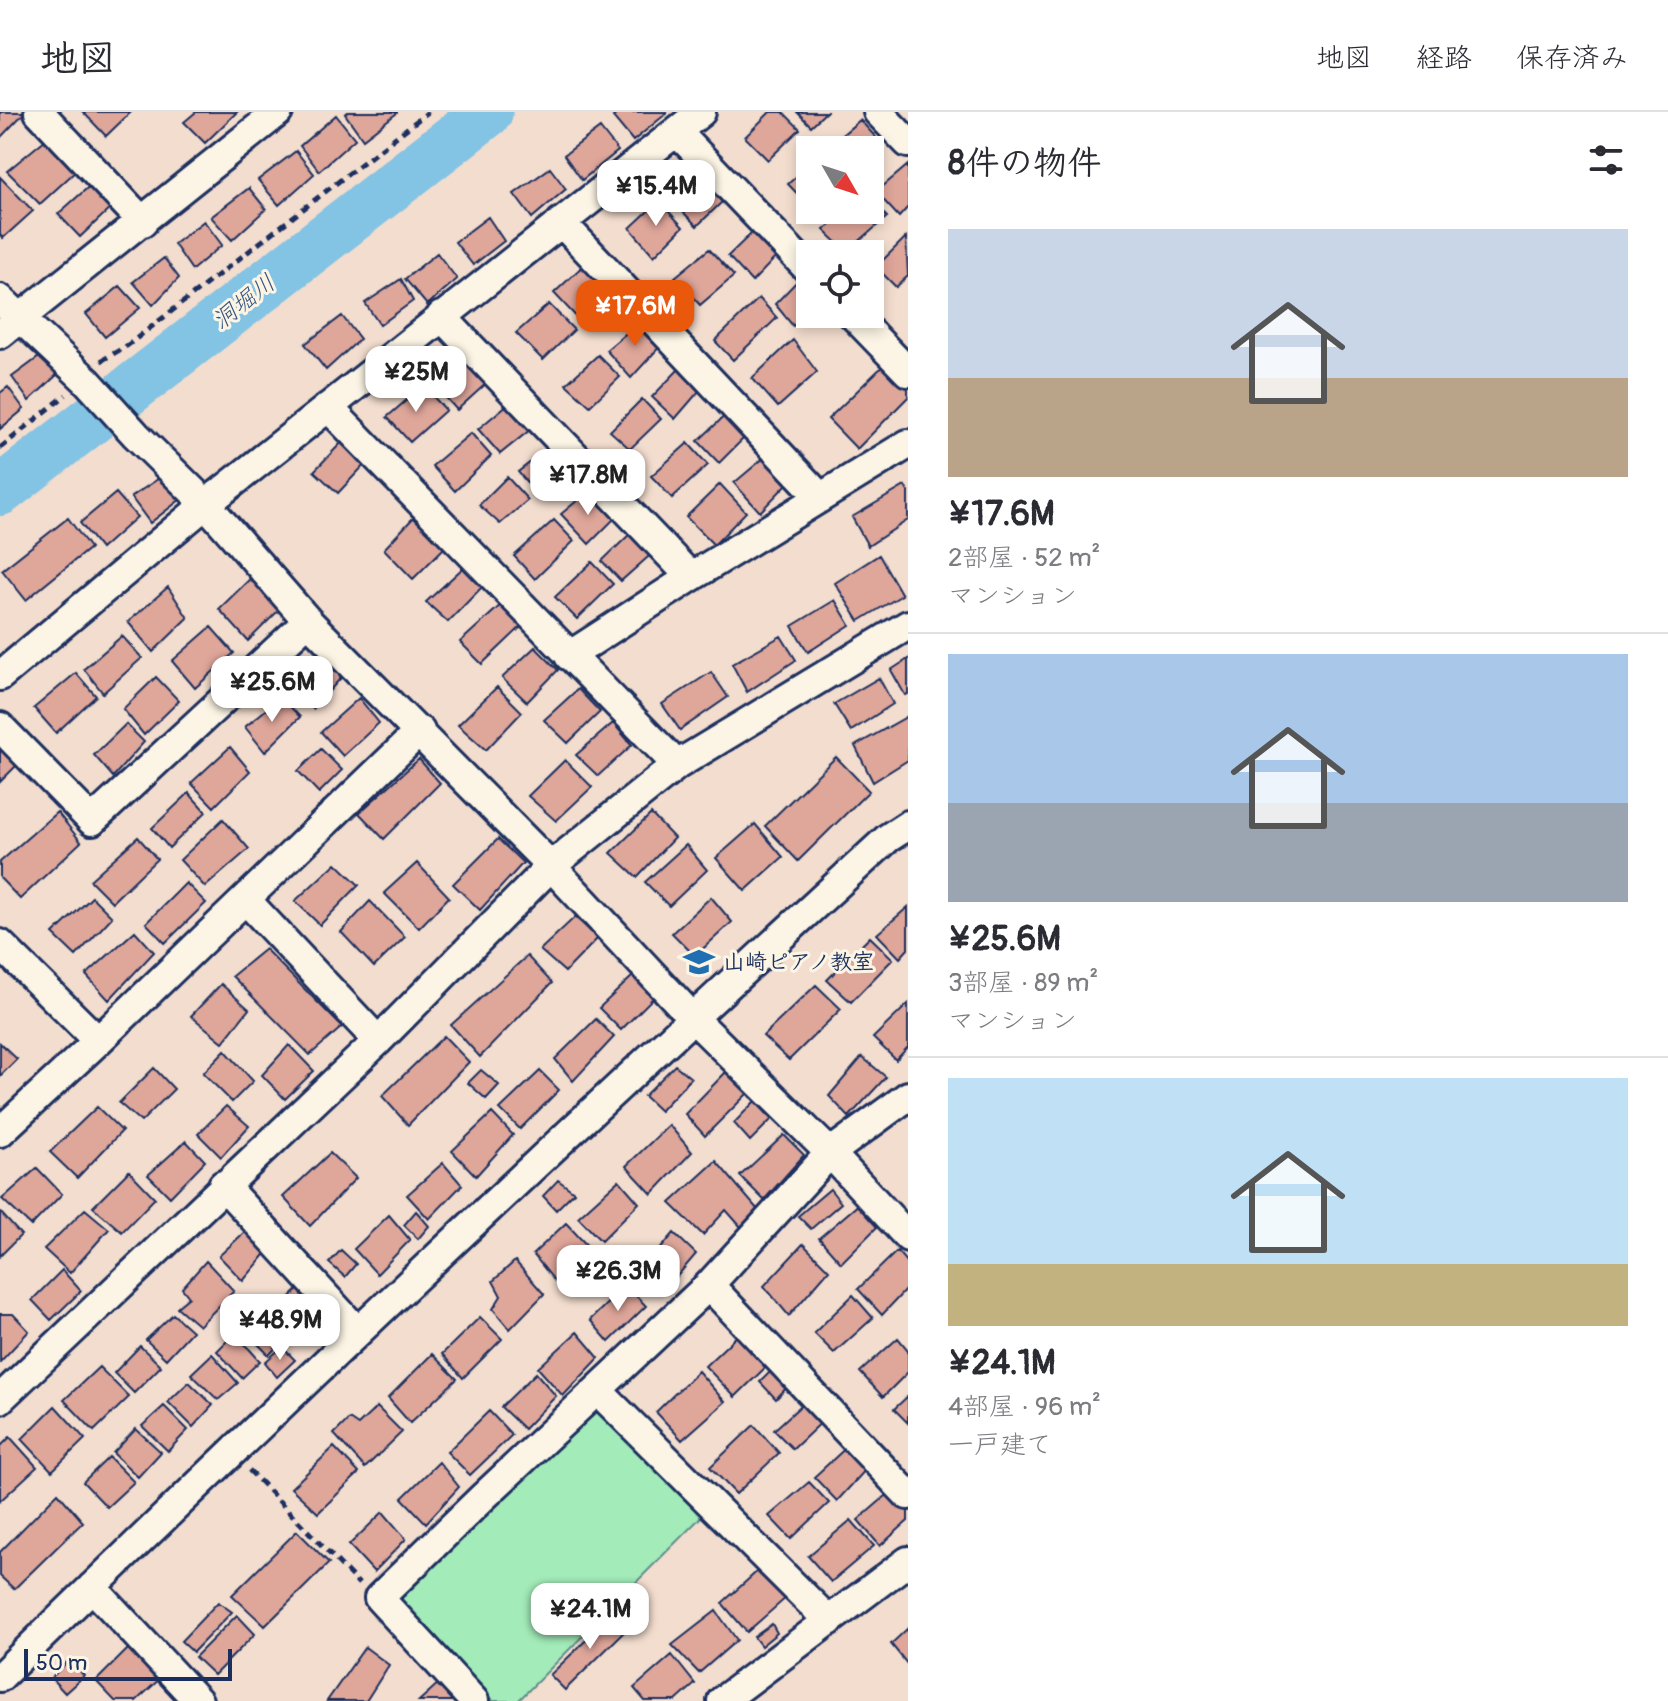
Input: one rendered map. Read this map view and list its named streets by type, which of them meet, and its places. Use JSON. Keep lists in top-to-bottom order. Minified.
{"water":["洞堀川"],"places":{"school or university":["山崎ピアノ教室"]},"scale_bar":"50 m","north":"bottom right","page":{"header":"地図","nav":["地図","経路","保存済み"],"heading":"8件の物件","price":["¥15.4M","¥17.6M","¥25M","¥17.8M","¥25.6M","¥26.3M","¥48.9M","¥24.1M"],"list":[{"name":"¥17.6M","note":"2部屋 · 52 m² · マンション"},{"name":"¥25.6M","note":"3部屋 · 89 m² · マンション"},{"name":"¥24.1M","note":"4部屋 · 96 m² · 一戸建て"}],"scale":"50 m"}}
